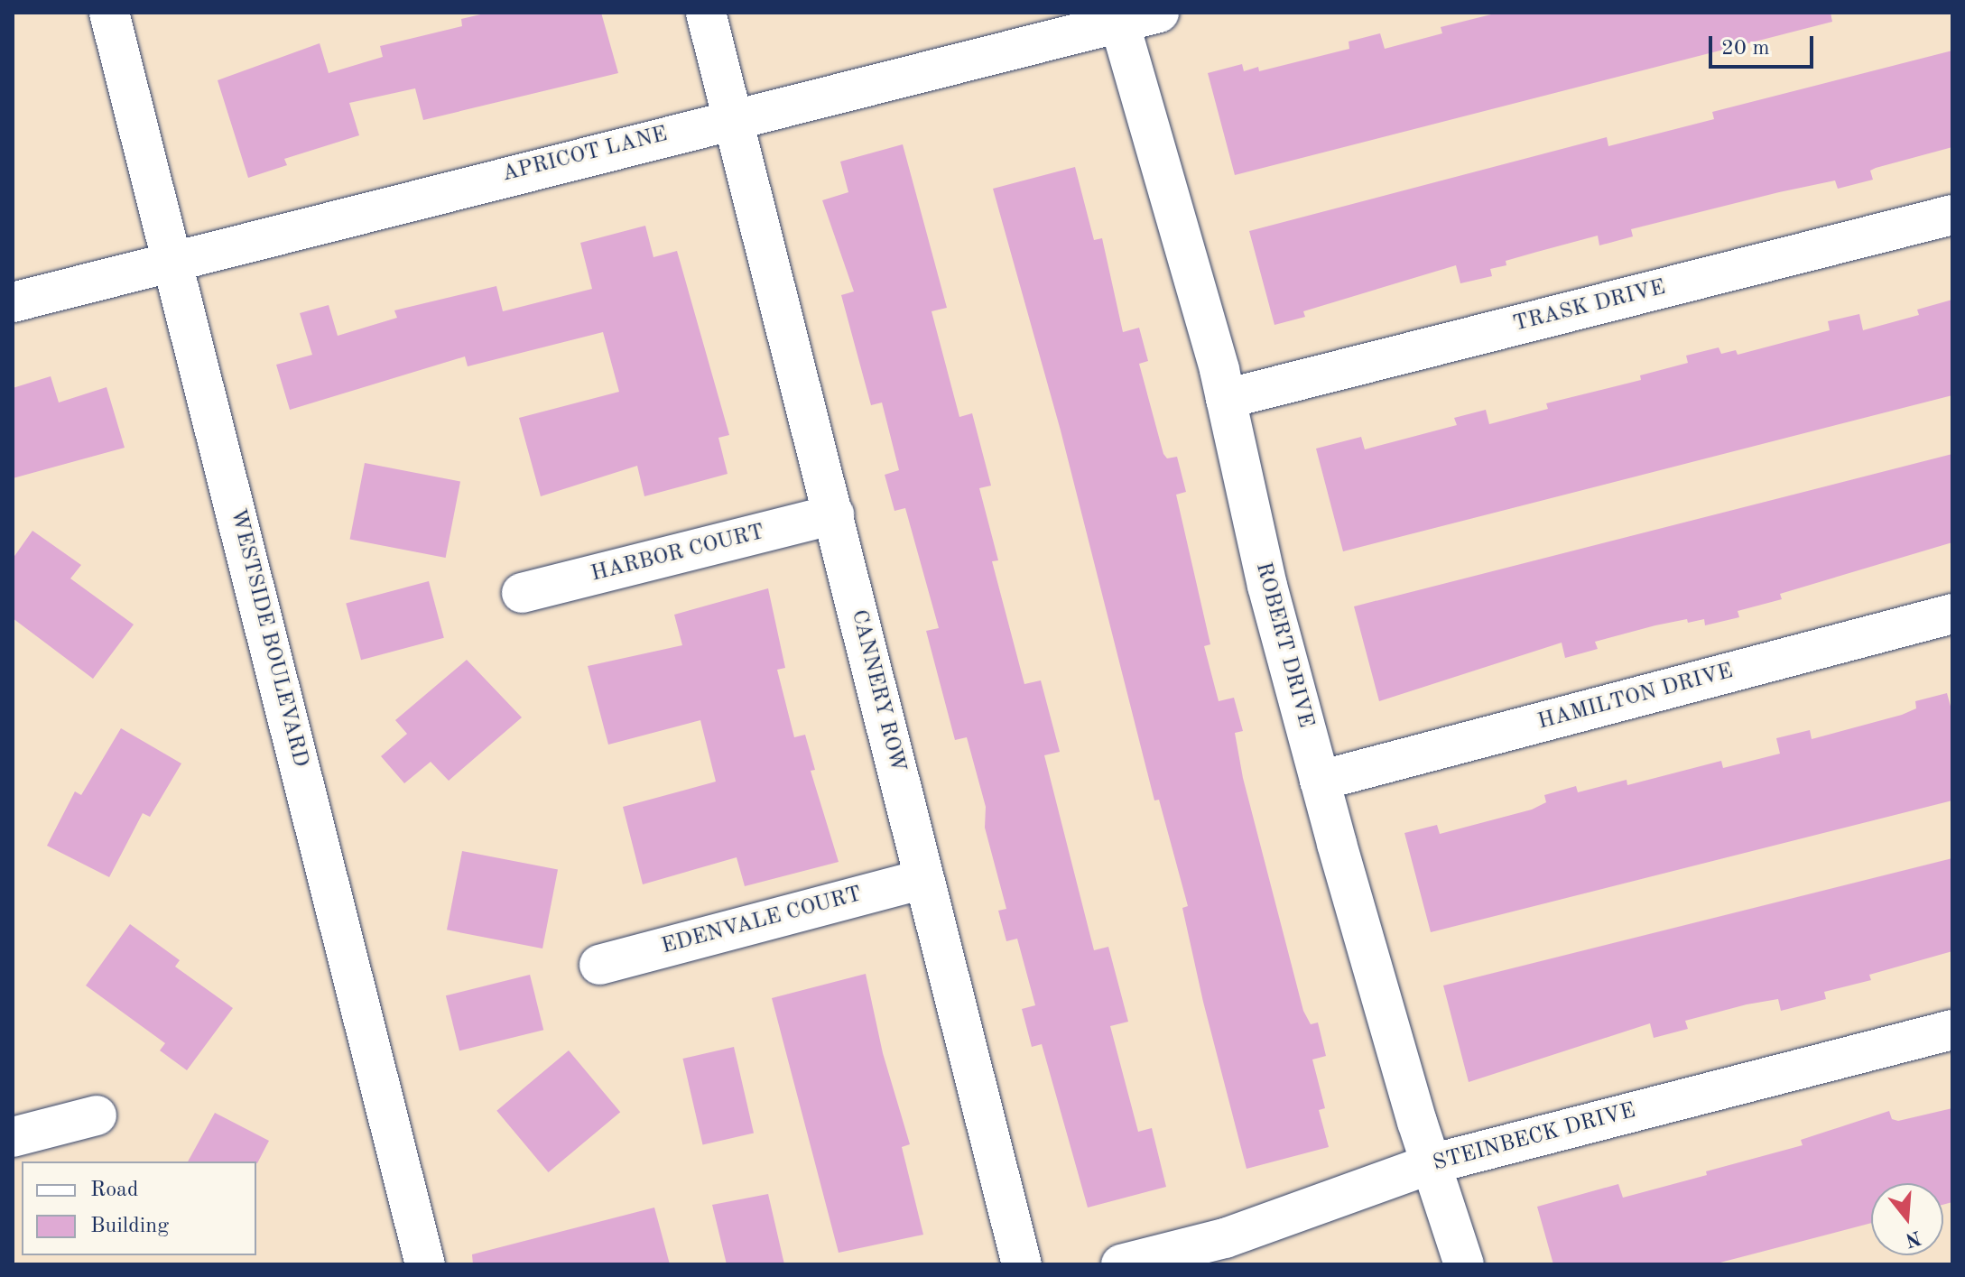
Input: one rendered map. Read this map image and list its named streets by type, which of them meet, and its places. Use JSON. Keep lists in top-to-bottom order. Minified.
{"streets":{"street":["APRICOT LANE","TRASK DRIVE","HARBOR COURT","WESTSIDE BOULEVARD","ROBERT DRIVE","CANNERY ROW","HAMILTON DRIVE","EDENVALE COURT","STEINBECK DRIVE"]},"crossings":[["APRICOT LANE","WESTSIDE BOULEVARD"],["APRICOT LANE","ROBERT DRIVE"],["APRICOT LANE","CANNERY ROW"],["TRASK DRIVE","ROBERT DRIVE"],["HARBOR COURT","CANNERY ROW"],["ROBERT DRIVE","HAMILTON DRIVE"],["ROBERT DRIVE","STEINBECK DRIVE"],["CANNERY ROW","EDENVALE COURT"]],"legend":["Road","Building"],"scale_bar":"20 m","north":"bottom"}
